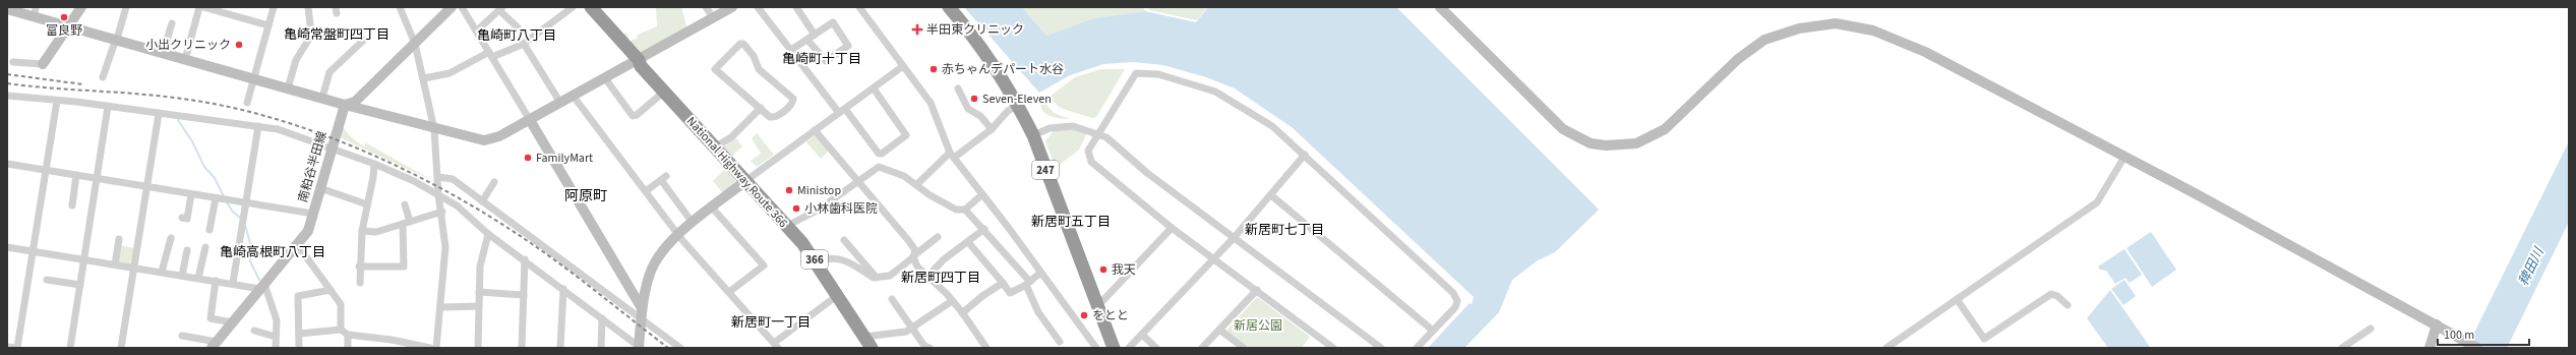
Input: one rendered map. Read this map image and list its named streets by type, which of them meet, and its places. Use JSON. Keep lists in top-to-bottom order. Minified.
{"streets":{"highway":["247","National Highway Route 366","366"],"street":["南粕谷半田線"]},"districts":["亀崎常盤町四丁目","亀崎町八丁目","亀崎町十丁目","阿原町","新居町五丁目","新居町七丁目","亀崎高根町八丁目","新居町四丁目","新居町一丁目"],"water":["稗田川"],"parks":["新居公園"],"places":{"other":["富良野","小出クリニック","赤ちゃんデパート水谷","Seven-Eleven","FamilyMart","Ministop","小林歯科医院","我天","をとと"],"health":["半田東クリニック"]},"scale_bar":"100 m"}
